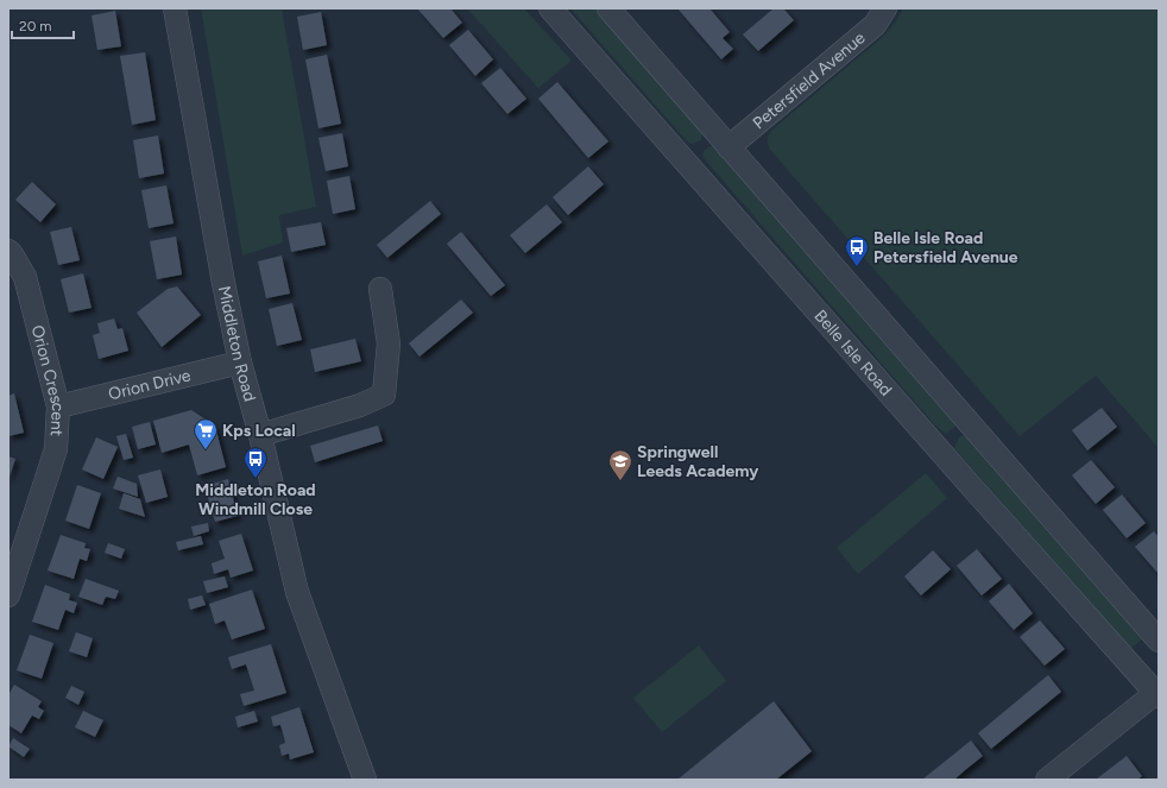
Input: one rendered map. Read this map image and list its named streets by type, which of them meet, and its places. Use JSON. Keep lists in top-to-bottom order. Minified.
{"streets":{"street":["Petersfield Avenue","Middleton Road","Belle Isle Road","Orion Crescent","Orion Drive"]},"crossings":[["Middleton Road","Orion Drive"],["Orion Crescent","Orion Drive"]],"places":{"bus stop":["Belle Isle Road Petersfield Avenue","Middleton Road Windmill Close"],"supermarket":["Kps Local"],"school or university":["Springwell Leeds Academy"]},"scale_bar":"20 m"}
